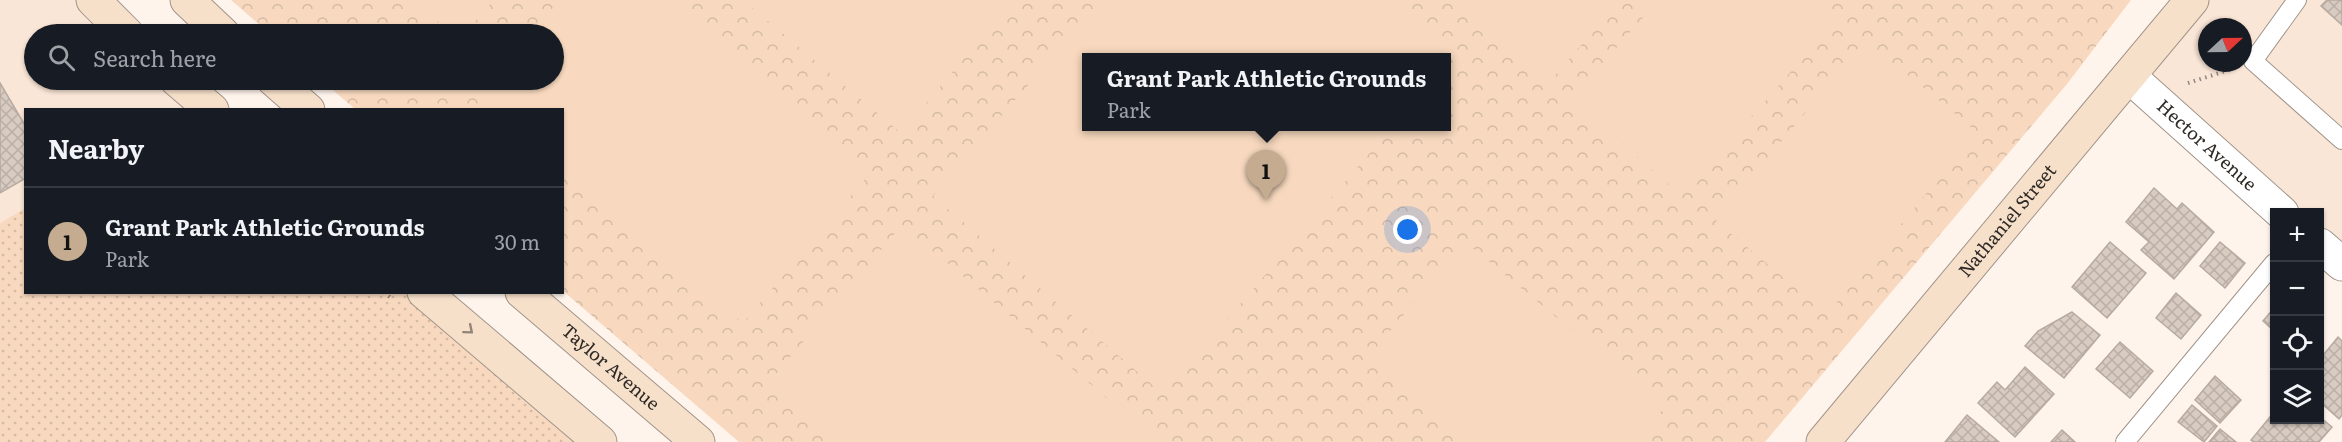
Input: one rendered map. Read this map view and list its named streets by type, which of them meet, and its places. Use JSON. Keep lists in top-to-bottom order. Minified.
{"streets":{"main road":["Nathaniel Street","Taylor Avenue"],"street":["Hector Avenue"]},"crossings":[["Hector Avenue","Nathaniel Street"]],"north":"right","page":{"search":"Search here","popup":["Grant Park Athletic Grounds","Park"],"heading":"Nearby","pins":"1","list":[{"mark":"1","name":"Grant Park Athletic Grounds","note":"Park","value":"30 m"}],"map_buttons":["+","−"]}}
